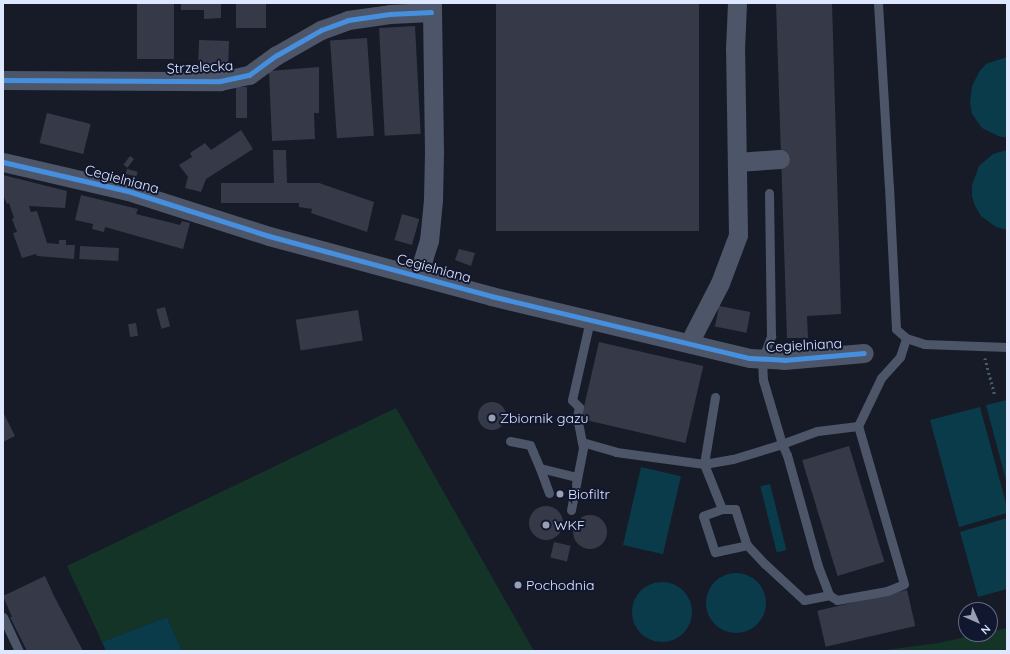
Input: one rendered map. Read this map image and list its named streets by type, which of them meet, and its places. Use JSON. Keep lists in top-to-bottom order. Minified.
{"streets":{"street":["Strzelecka","Cegielniana"]},"places":["Zbiornik gazu","Biofiltr","WKF","Pochodnia"],"north":"bottom right"}
